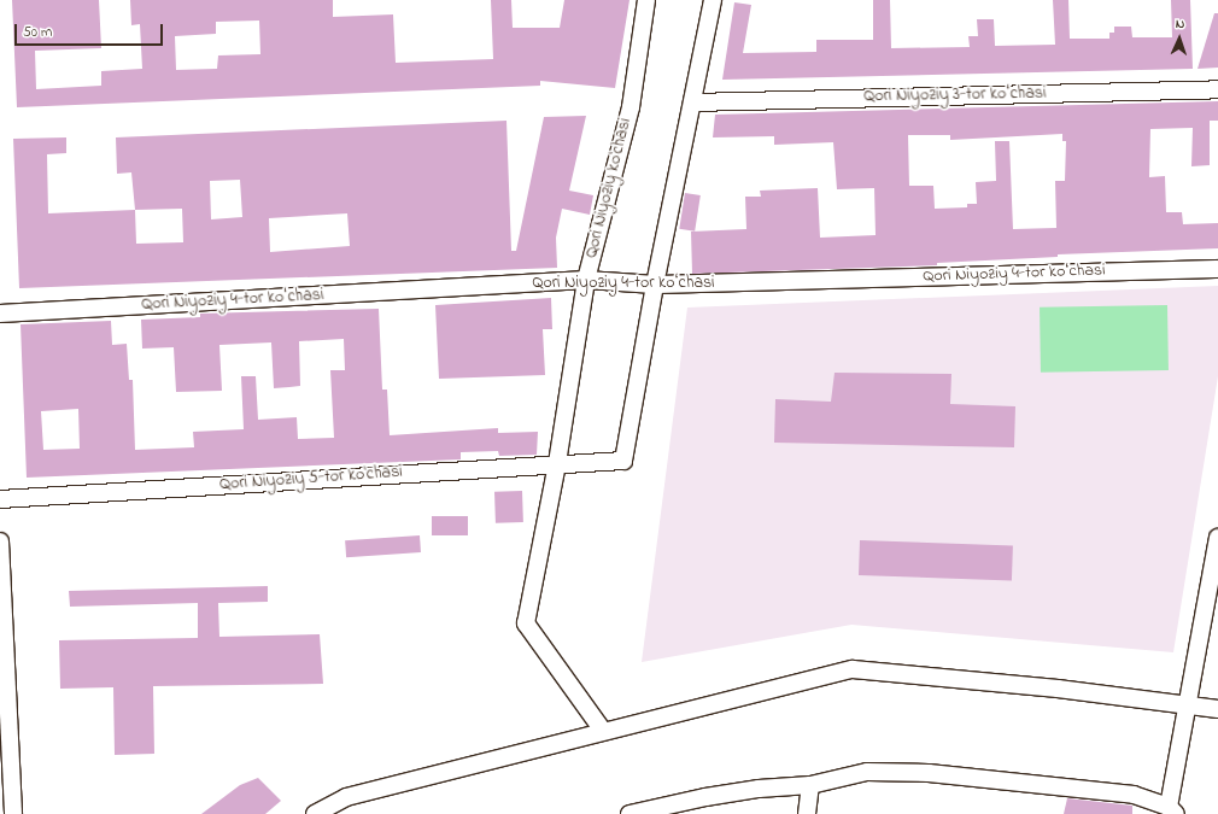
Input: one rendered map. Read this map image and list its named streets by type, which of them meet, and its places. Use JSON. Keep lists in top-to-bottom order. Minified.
{"streets":{"street":["Qori Niyoziy 3-tor koʻchasi","Qori Niyoziy ko'chasi","Qori Niyoziy 4-tor koʻchasi","Qori Niyoziy 5-tor ko'chasi"]},"crossings":[["Qori Niyoziy ko'chasi","Qori Niyoziy 4-tor koʻchasi"],["Qori Niyoziy ko'chasi","Qori Niyoziy 5-tor ko'chasi"],["Qori Niyoziy 4-tor koʻchasi","Qori Niyoziy 5-tor ko'chasi"]],"scale_bar":"50 m","north":"top"}
